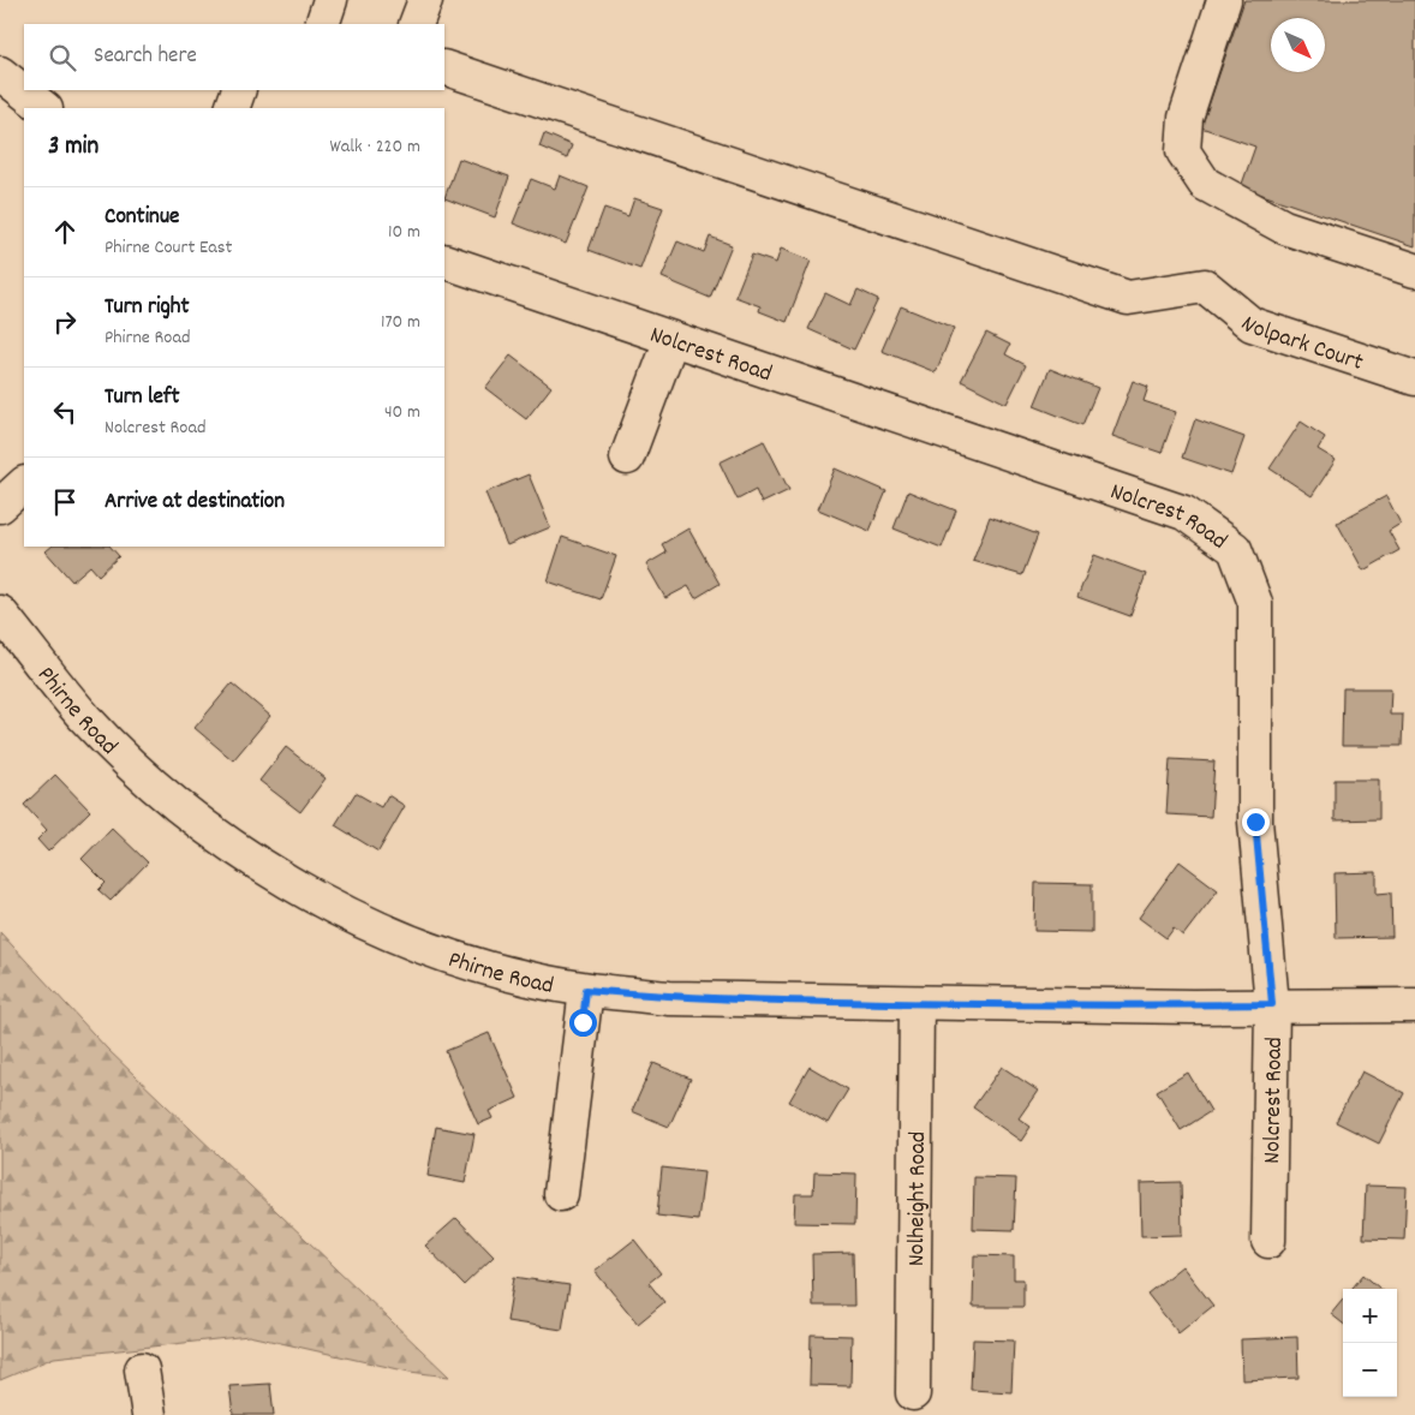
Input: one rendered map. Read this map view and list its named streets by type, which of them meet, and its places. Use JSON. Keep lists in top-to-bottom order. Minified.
{"streets":{"street":["Nolpark Court","Nolcrest Road","Phirne Road","Nolheight Road"]},"crossings":[["Nolcrest Road","Phirne Road"],["Phirne Road","Nolheight Road"]],"north":"bottom right","page":{"search":"Search here","heading":["3 min","Walk · 220 m"],"list":[["Continue","Phirne Court East","10 m"],["Turn right","Phirne Road","170 m"],["Turn left","Nolcrest Road","40 m"],"Arrive at destination"],"map_buttons":["+","−"]}}
